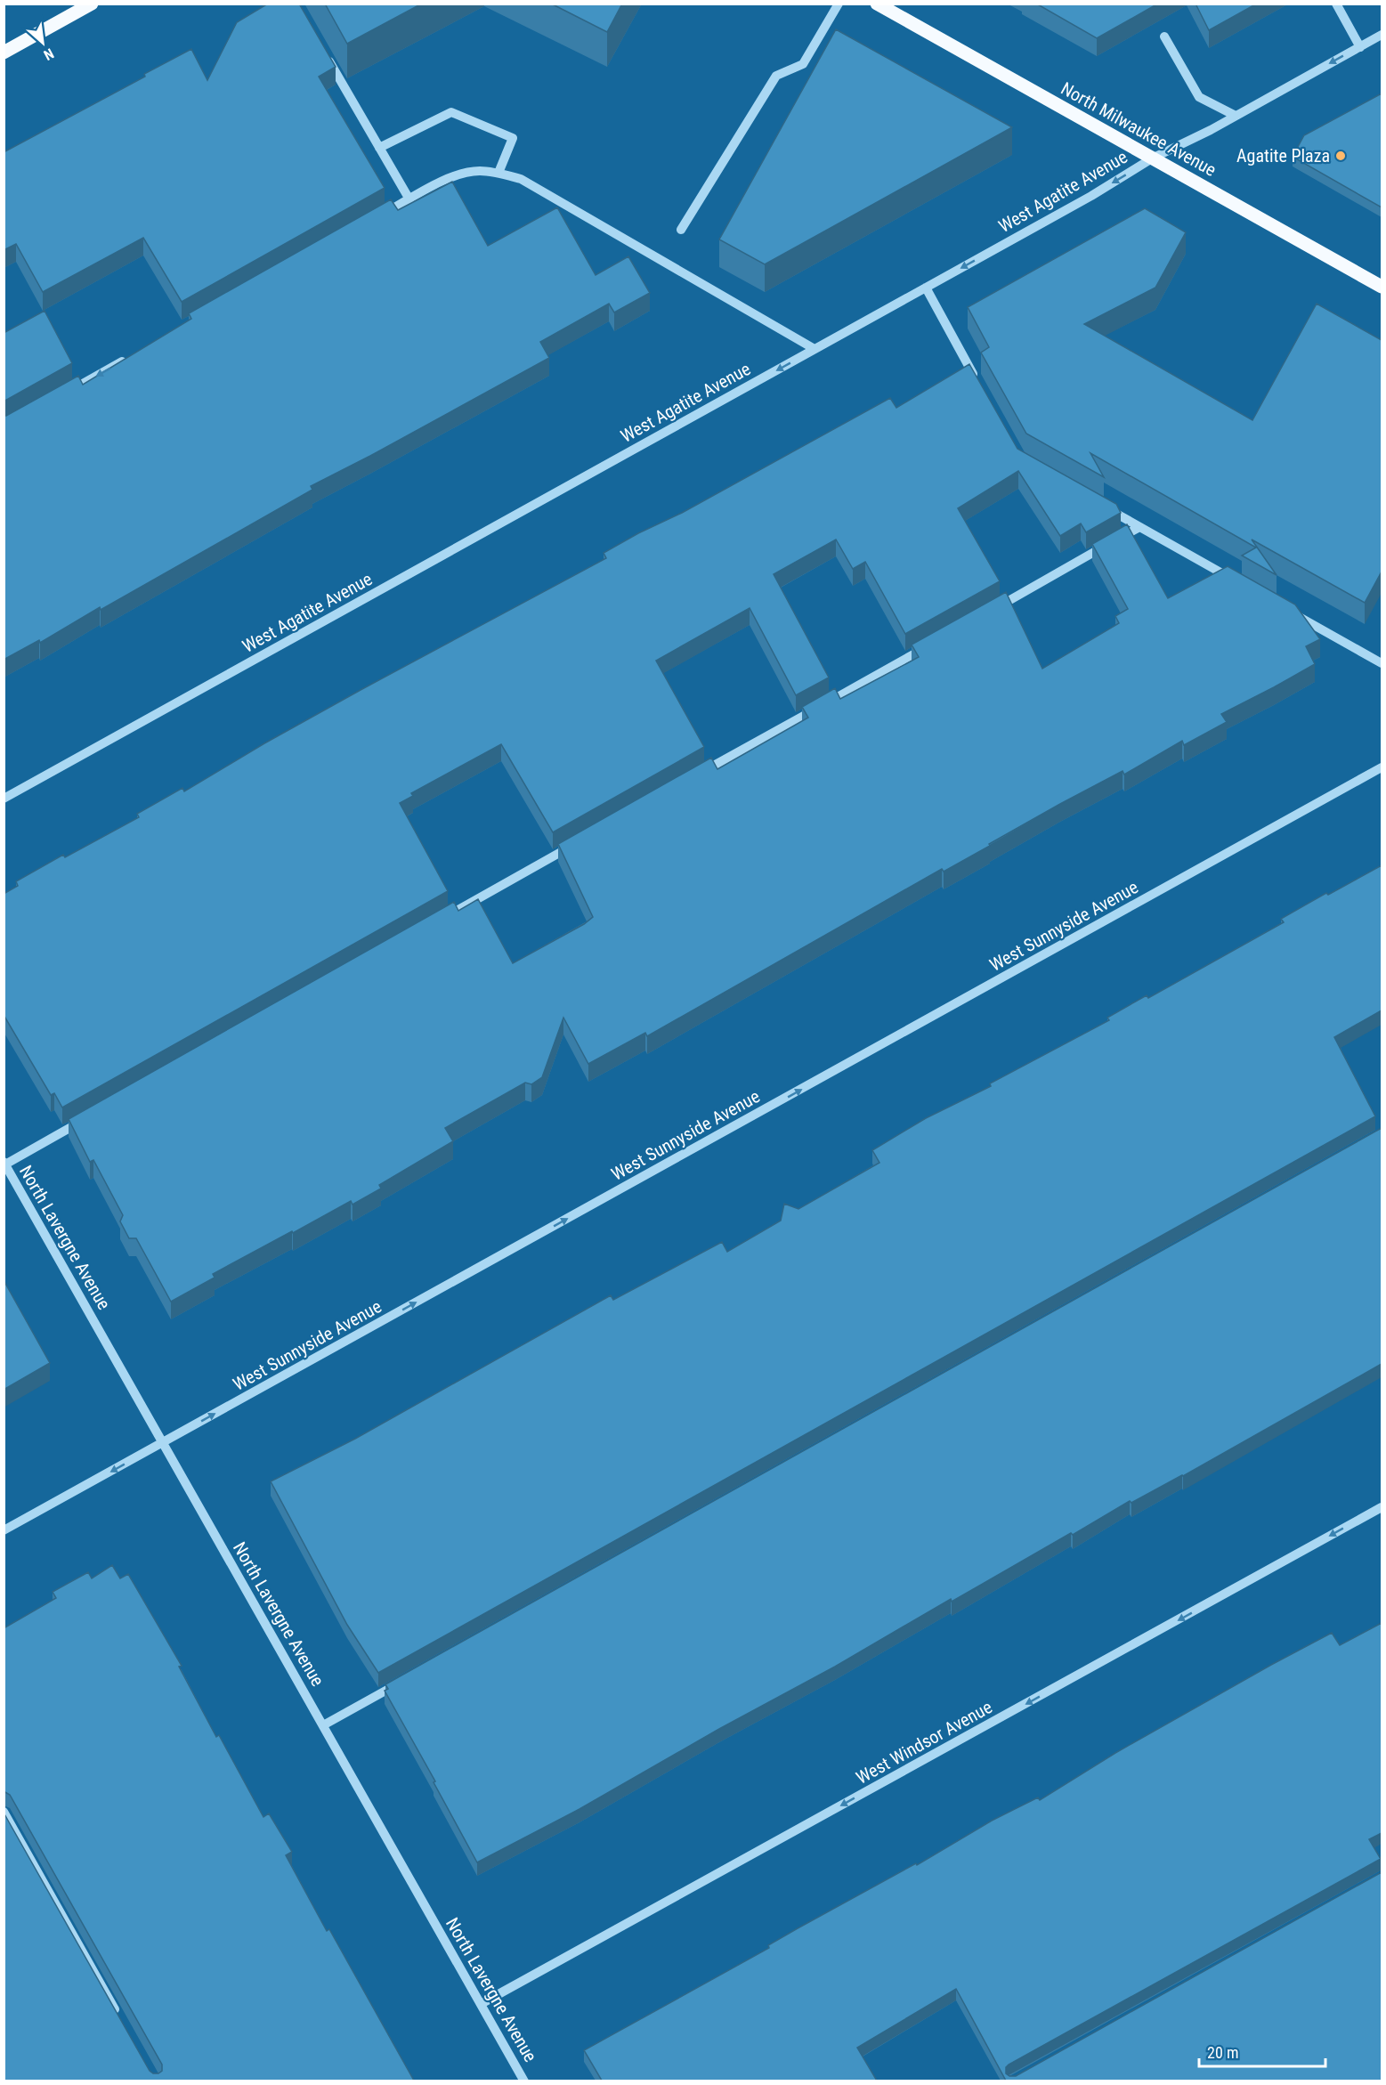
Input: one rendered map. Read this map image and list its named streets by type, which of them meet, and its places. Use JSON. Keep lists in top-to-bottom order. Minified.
{"streets":{"main road":["North Milwaukee Avenue"],"street":["West Agatite Avenue","West Sunnyside Avenue","North Lavergne Avenue","West Windsor Avenue"]},"crossings":[["North Milwaukee Avenue","West Agatite Avenue"],["West Sunnyside Avenue","North Lavergne Avenue"],["North Lavergne Avenue","West Windsor Avenue"]],"one_way":["West Agatite Avenue","West Windsor Avenue"],"places":["Agatite Plaza"],"scale_bar":"20 m","north":"bottom right"}
